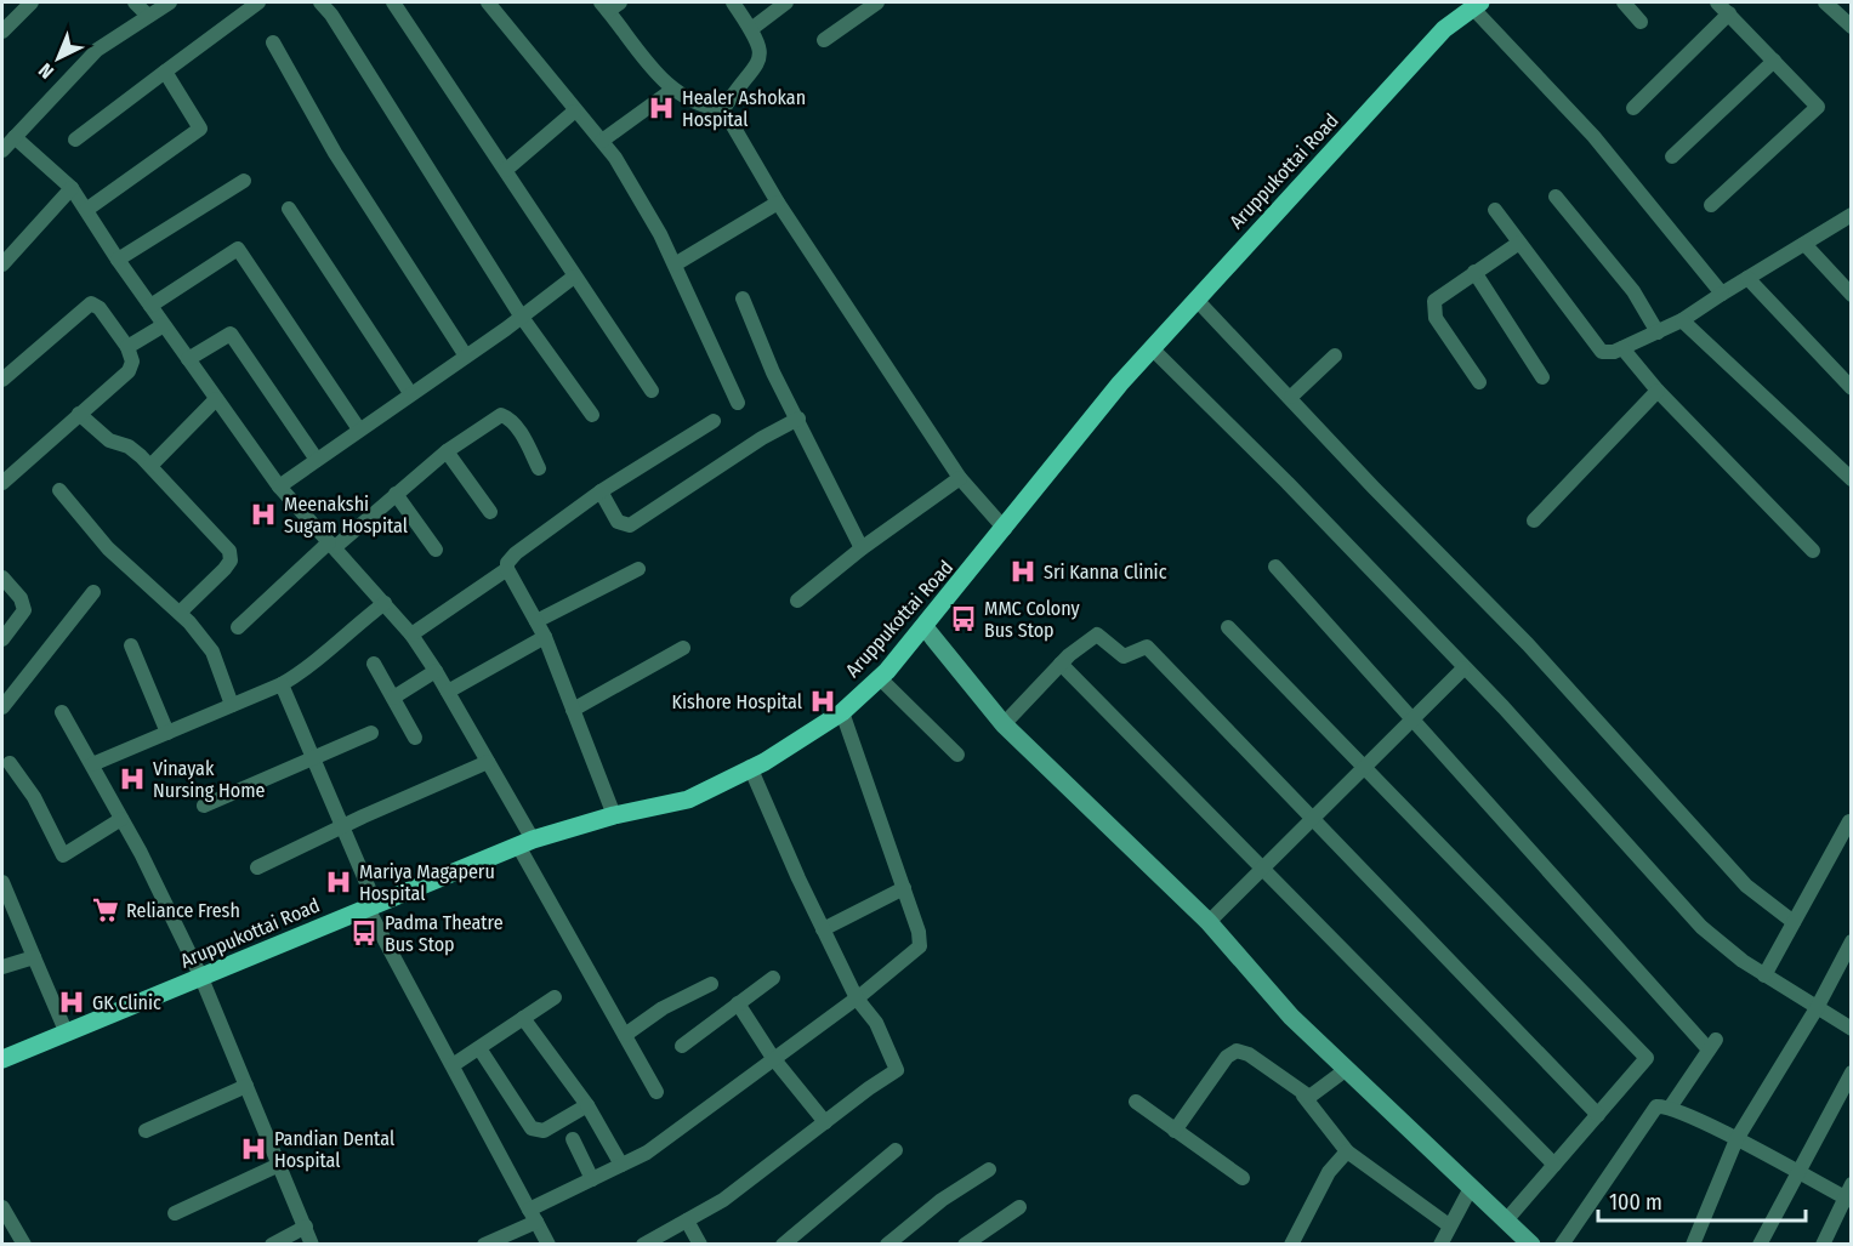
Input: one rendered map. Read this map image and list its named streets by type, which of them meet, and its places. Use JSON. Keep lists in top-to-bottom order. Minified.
{"streets":{"main road":["Aruppukottai Road"]},"places":{"hospital":["Healer Ashokan Hospital","Meenakshi Sugam Hospital","Sri Kanna Clinic","Kishore Hospital","Vinayak Nursing Home","Mariya Magaperu Hospital","GK Clinic","Pandian Dental Hospital"],"bus stop":["MMC Colony Bus Stop","Padma Theatre Bus Stop"],"supermarket":["Reliance Fresh"]},"scale_bar":"100 m","north":"bottom left"}
